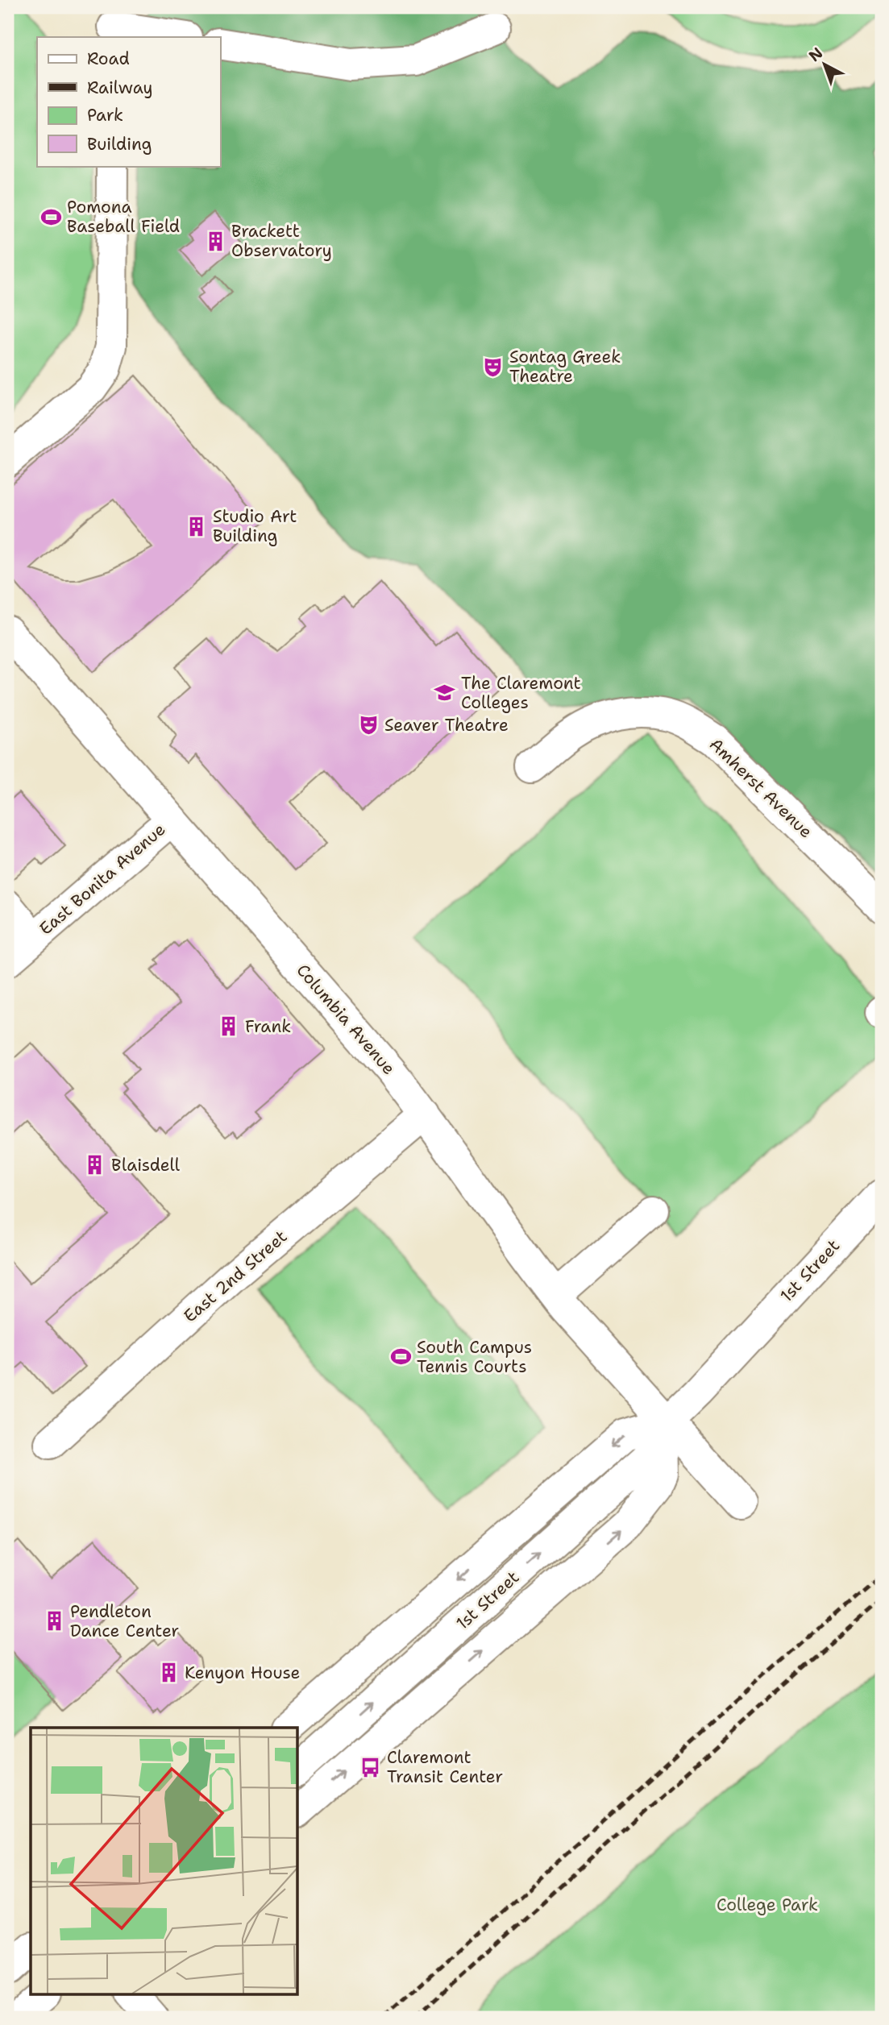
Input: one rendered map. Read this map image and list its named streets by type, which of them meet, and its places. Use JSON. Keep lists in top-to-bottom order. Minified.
{"streets":{"street":["Amherst Avenue","East Bonita Avenue","Columbia Avenue","1st Street","East 2nd Street"]},"crossings":[["East Bonita Avenue","Columbia Avenue"],["Columbia Avenue","1st Street"],["Columbia Avenue","East 2nd Street"]],"parks":["College Park"],"places":{"sports":["Pomona Baseball Field","South Campus Tennis Courts"],"building":["Brackett Observatory","Studio Art Building","Frank","Blaisdell","Pendleton Dance Center","Kenyon House"],"theatre":["Sontag Greek Theatre","Seaver Theatre"],"school or university":["The Claremont Colleges"],"bus stop":["Claremont Transit Center"]},"legend":["Road","Railway","Park","Building"],"north":"top left"}
